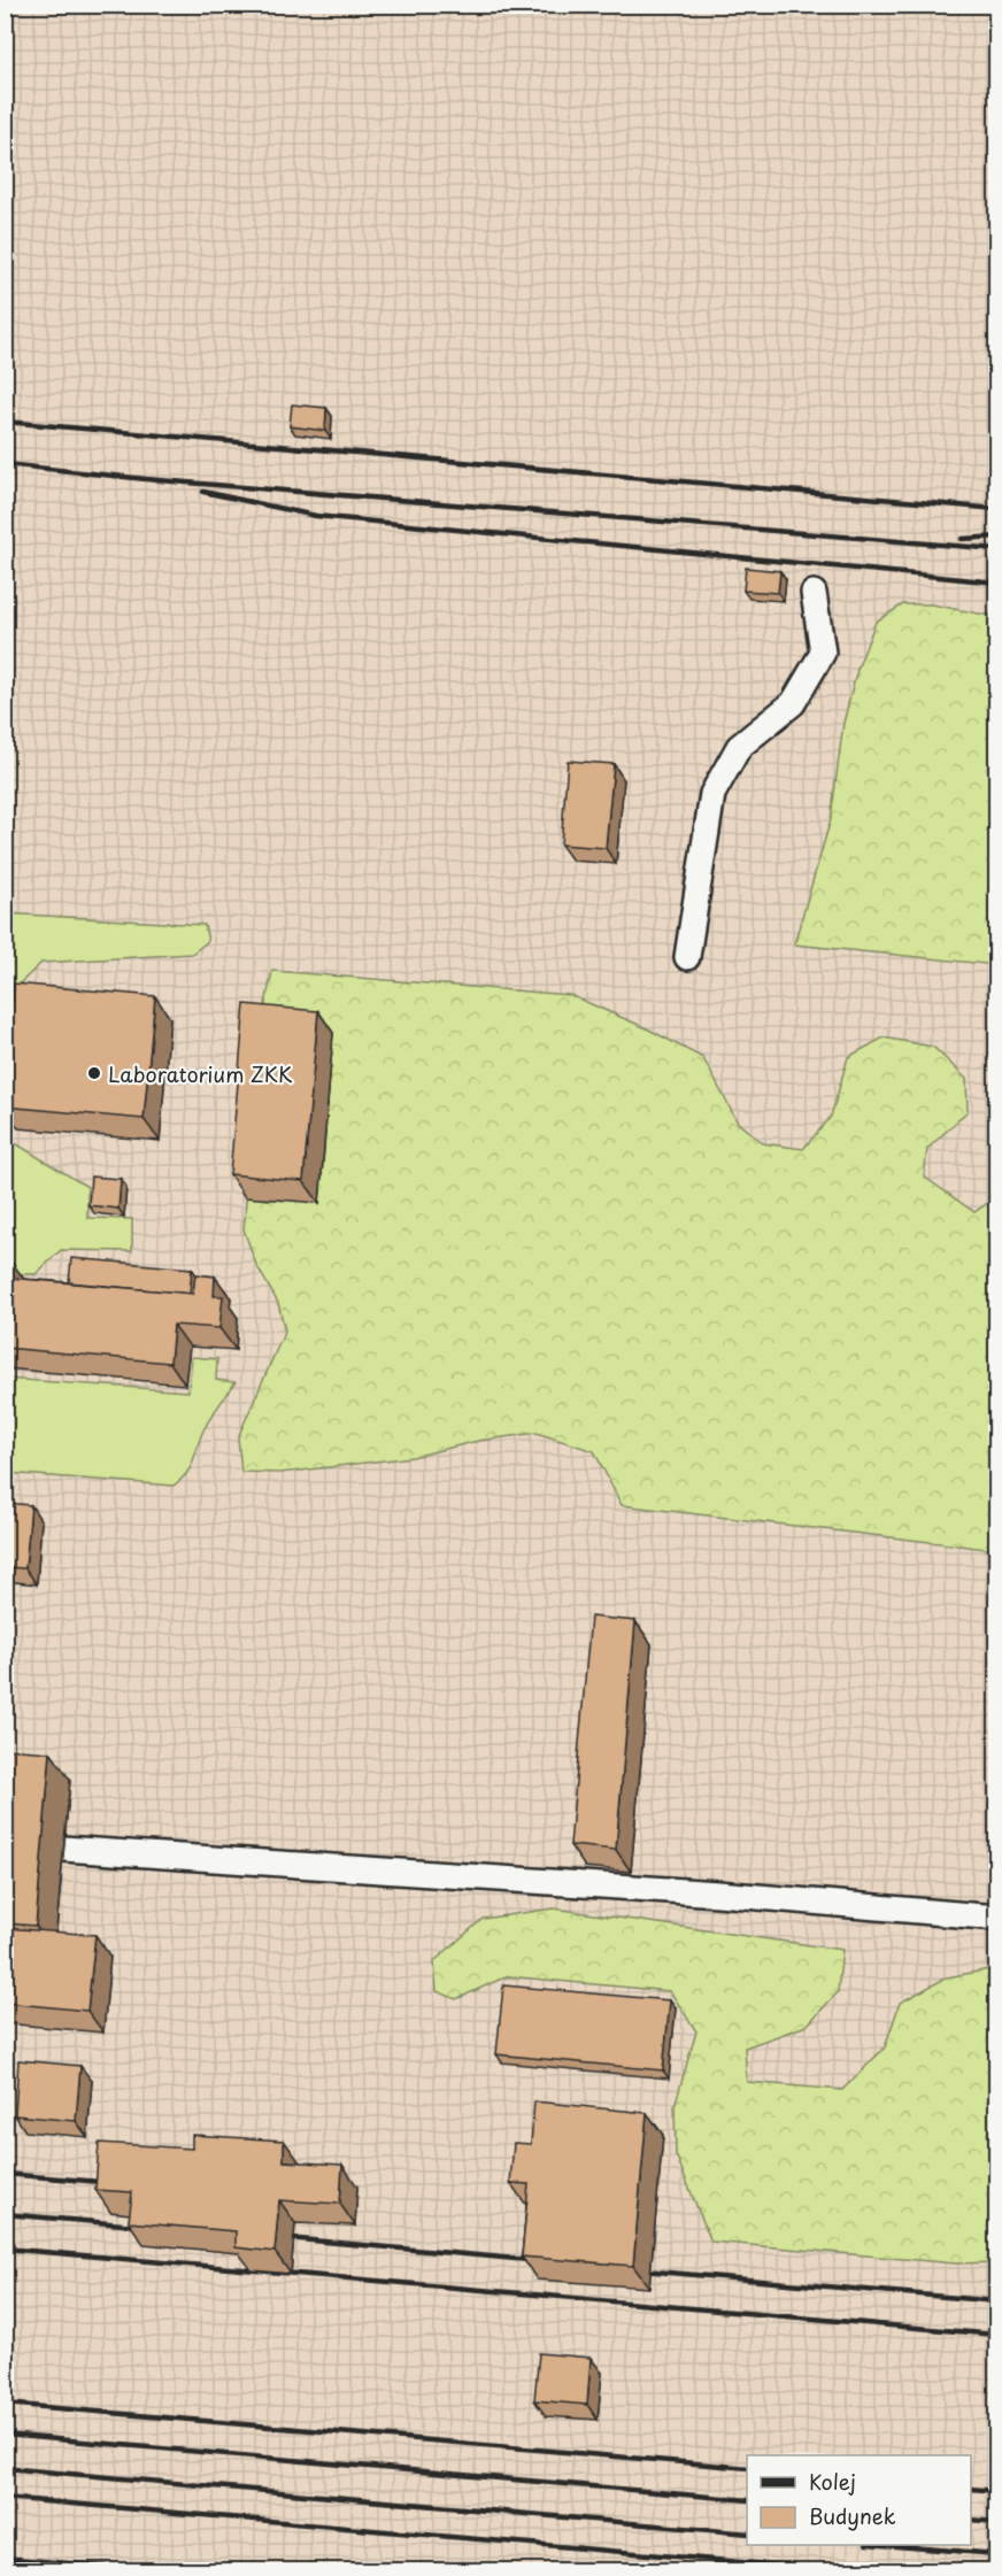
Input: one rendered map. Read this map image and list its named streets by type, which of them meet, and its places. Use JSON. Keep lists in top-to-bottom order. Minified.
{"places":["Laboratorium ZKK"],"legend":["Kolej","Budynek"]}
